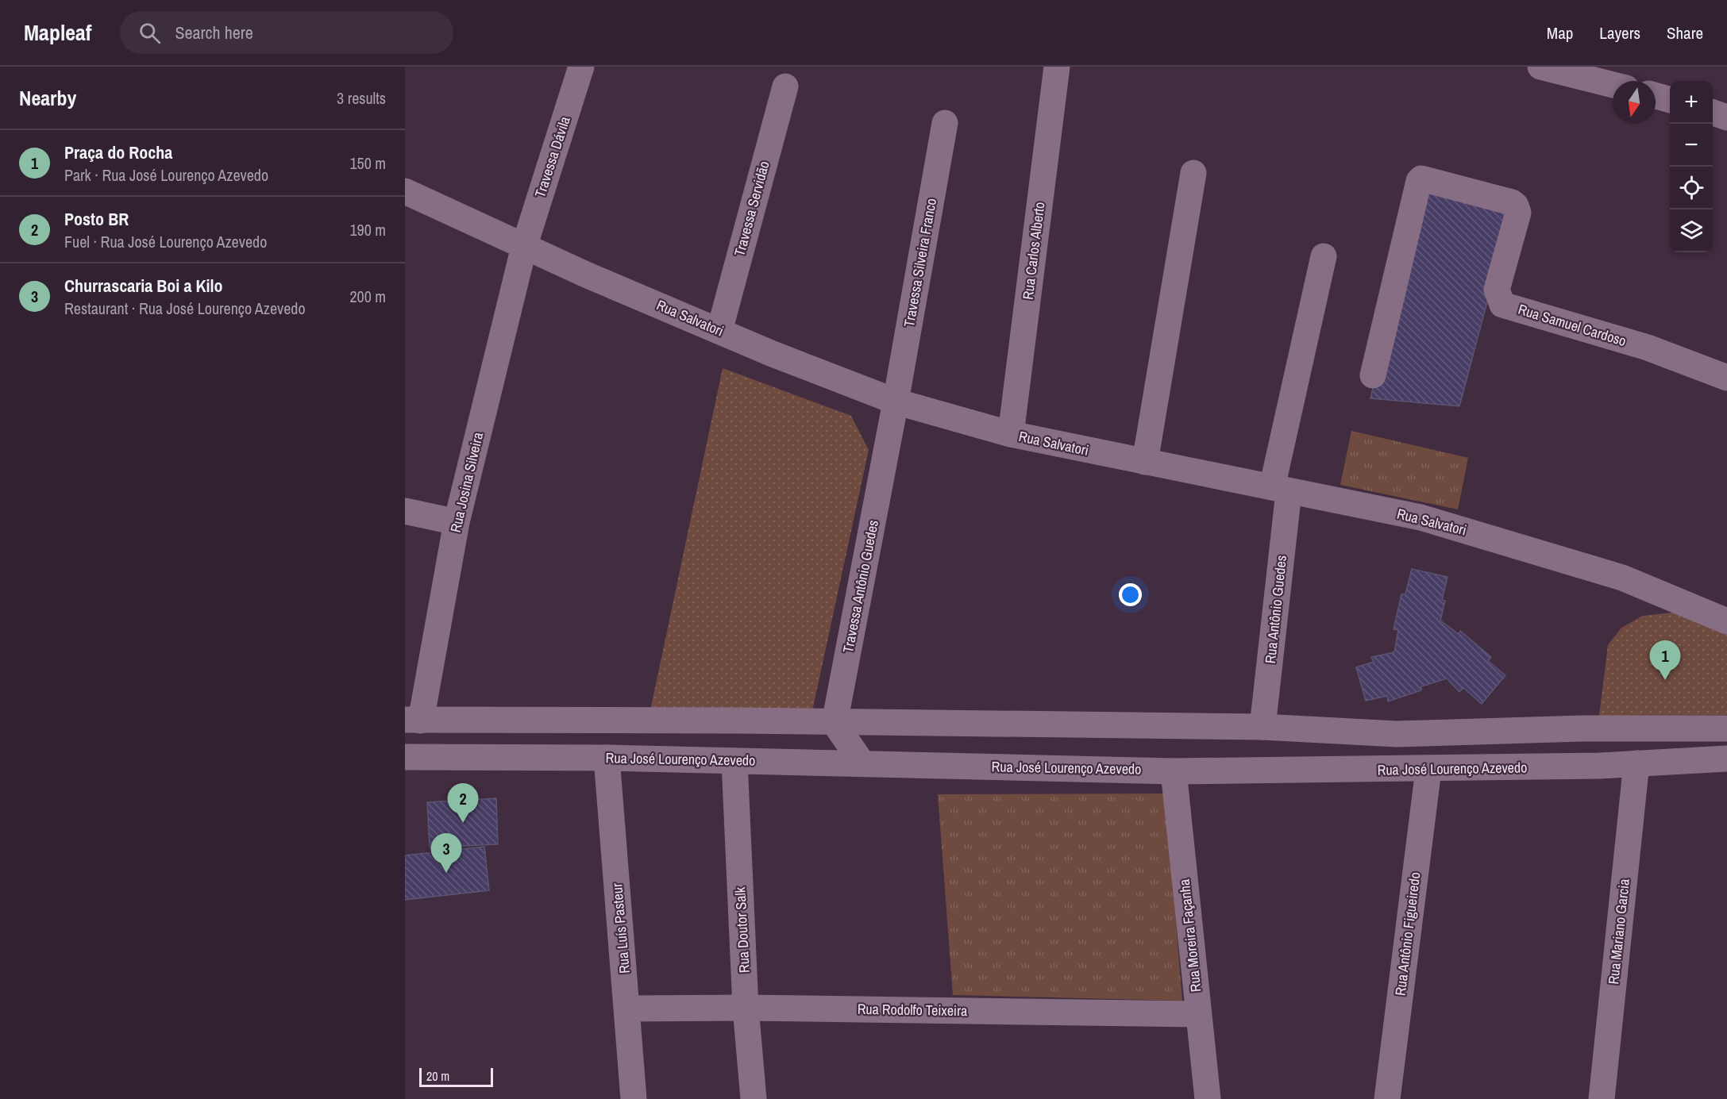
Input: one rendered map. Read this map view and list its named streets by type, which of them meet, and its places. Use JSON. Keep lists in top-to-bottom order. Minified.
{"streets":{"street":["Travessa Dávila","Travessa Servidão","Rua Carlos Alberto","Travessa Silveira Franco","Rua Salvatori","Rua Samuel Cardoso","Rua Josina Silveira","Travessa Antônio Guedes","Rua Antônio Guedes","Rua José Lourenço Azevedo","Rua Luís Pasteur","Rua Doutor Salk","Rua Mariano Garcia","Rua Antônio Figueiredo","Rua Moreira Façanha","Rua Rodolfo Teixeira"]},"crossings":[["Travessa Dávila","Rua Salvatori"],["Travessa Dávila","Rua Josina Silveira"],["Travessa Servidão","Rua Salvatori"],["Rua Carlos Alberto","Rua Salvatori"],["Travessa Silveira Franco","Rua Salvatori"],["Travessa Silveira Franco","Travessa Antônio Guedes"],["Rua Salvatori","Rua Josina Silveira"],["Rua Salvatori","Travessa Antônio Guedes"],["Rua Salvatori","Rua Antônio Guedes"],["Rua José Lourenço Azevedo","Rua Luís Pasteur"],["Rua José Lourenço Azevedo","Rua Doutor Salk"],["Rua José Lourenço Azevedo","Rua Mariano Garcia"],["Rua José Lourenço Azevedo","Rua Antônio Figueiredo"],["Rua José Lourenço Azevedo","Rua Moreira Façanha"],["Rua Luís Pasteur","Rua Rodolfo Teixeira"],["Rua Doutor Salk","Rua Rodolfo Teixeira"],["Rua Moreira Façanha","Rua Rodolfo Teixeira"]],"scale_bar":"20 m","north":"bottom","page":{"header":"Mapleaf","search":"Search here","nav":["Map","Layers","Share"],"heading":["Nearby","3 results"],"map_buttons":["+","−"],"list":[{"mark":"1","name":"Praça do Rocha","note":"Park · Rua José Lourenço Azevedo","value":"150 m"},{"mark":"2","name":"Posto BR","note":"Fuel · Rua José Lourenço Azevedo","value":"190 m"},{"mark":"3","name":"Churrascaria Boi a Kilo","note":"Restaurant · Rua José Lourenço Azevedo","value":"200 m"}],"pins":["1","2","3"],"scale":"20 m"}}
